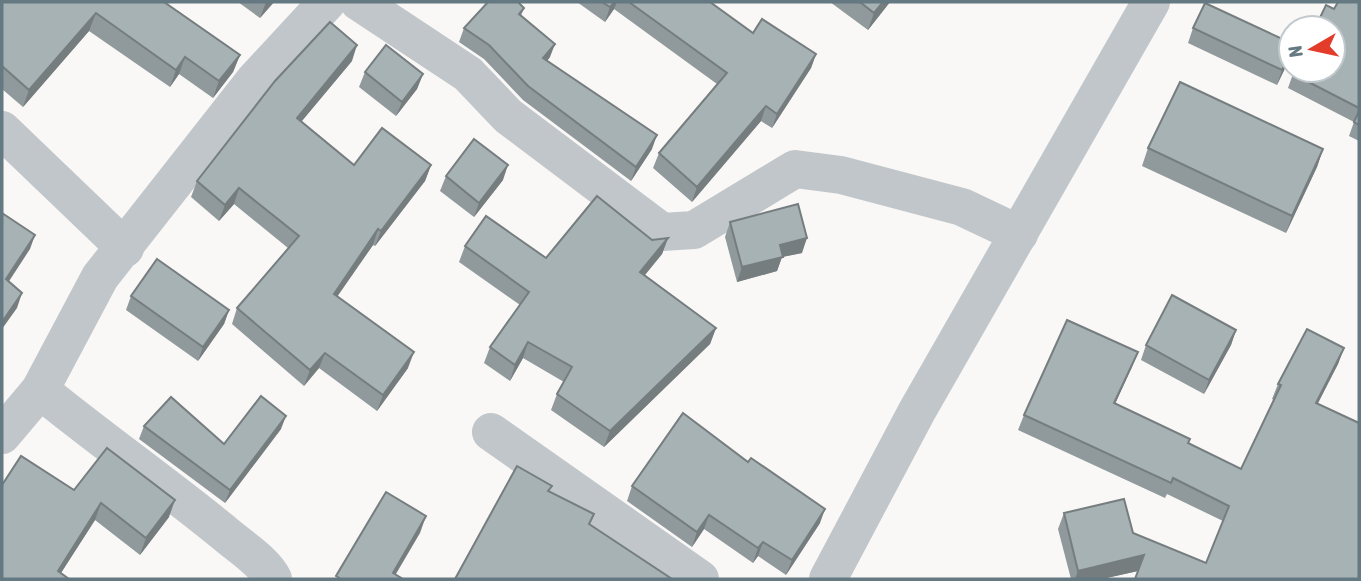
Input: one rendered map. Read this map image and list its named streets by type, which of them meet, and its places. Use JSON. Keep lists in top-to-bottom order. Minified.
{"north":"left"}
